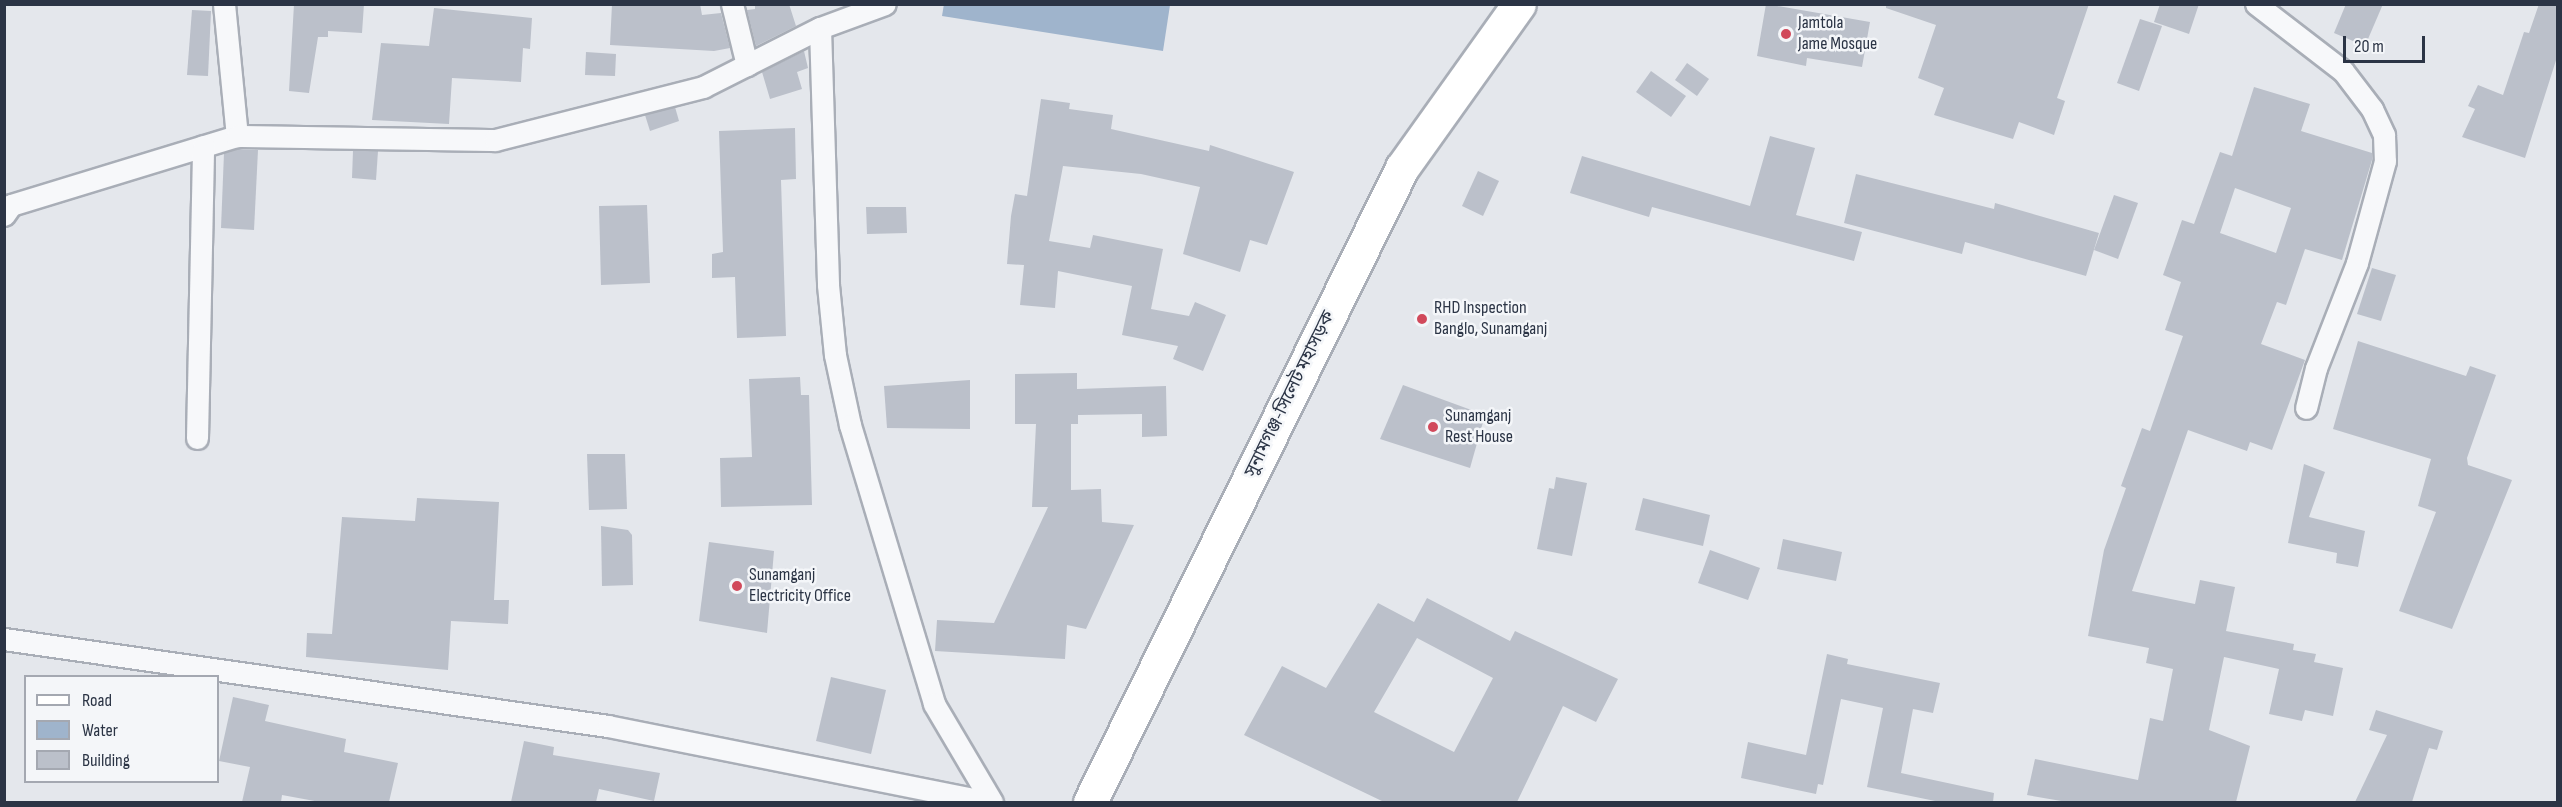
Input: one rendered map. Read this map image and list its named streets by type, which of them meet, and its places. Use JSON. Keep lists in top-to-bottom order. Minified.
{"streets":{"main road":["সুনামগঞ্জ-সিলেট মহাসড়ক"]},"places":["Jamtola Jame Mosque","RHD Inspection Banglo, Sunamganj","Sunamganj Rest House","Sunamganj Electricity Office"],"legend":["Road","Water","Building"],"scale_bar":"20 m"}
